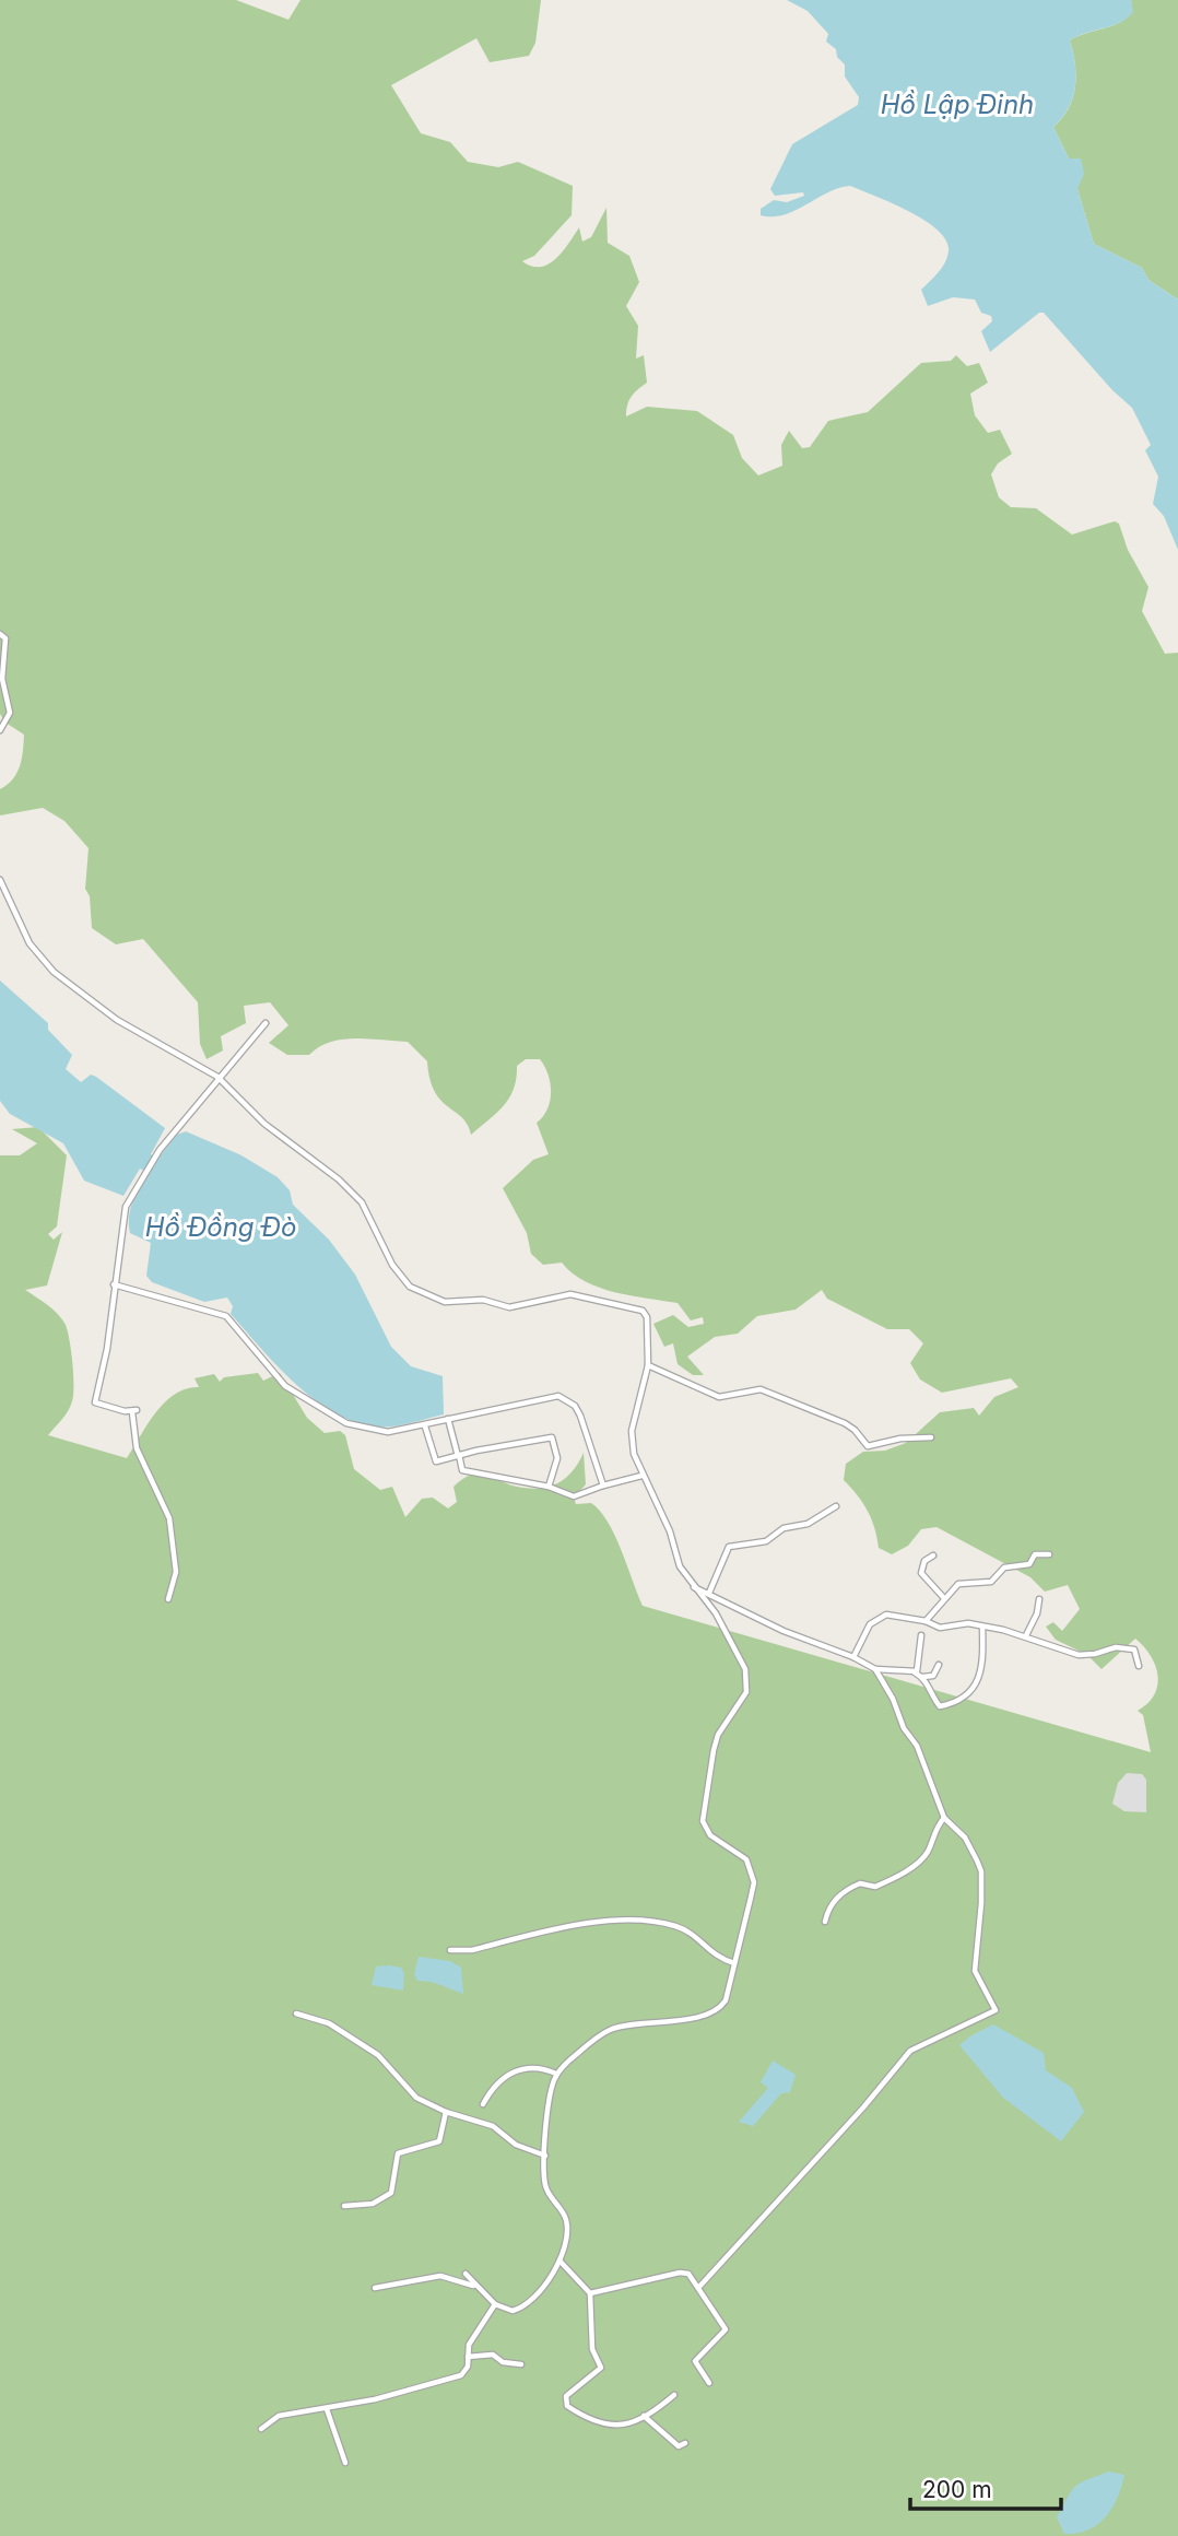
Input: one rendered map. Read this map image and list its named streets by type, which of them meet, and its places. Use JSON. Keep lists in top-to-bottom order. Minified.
{"water":["Hồ Lập Đinh","Hồ Đồng Đò"],"scale_bar":"200 m"}
